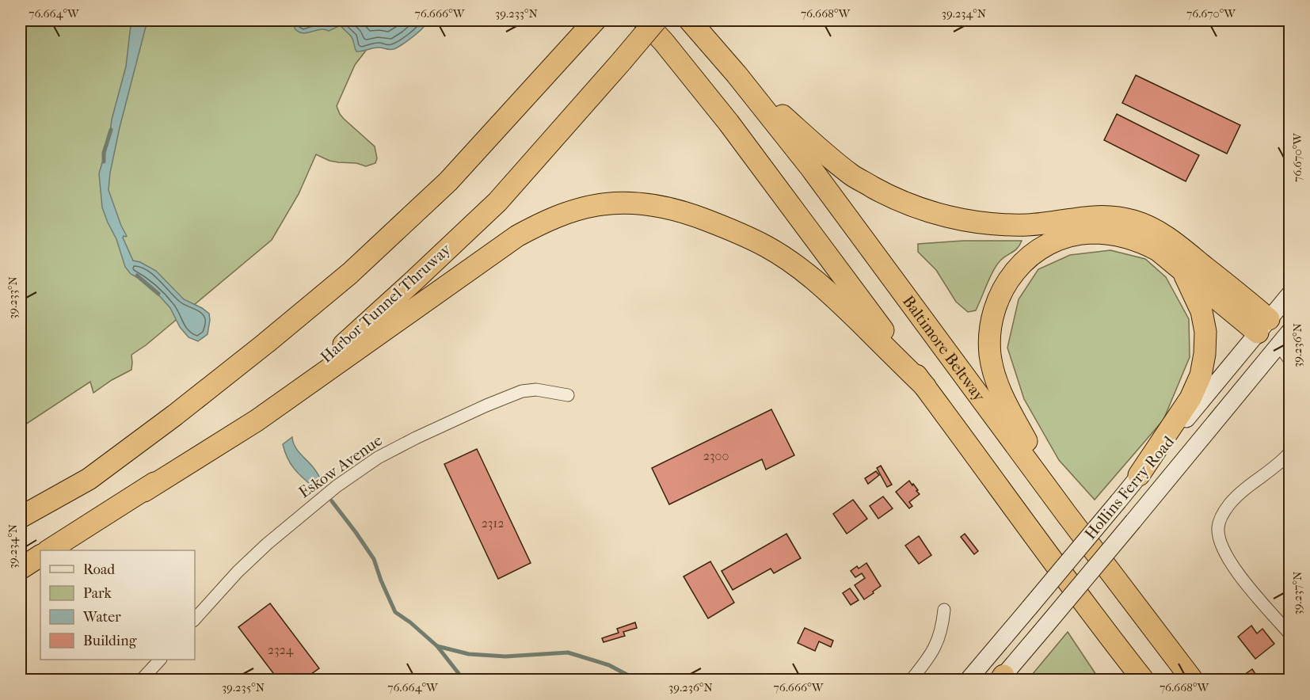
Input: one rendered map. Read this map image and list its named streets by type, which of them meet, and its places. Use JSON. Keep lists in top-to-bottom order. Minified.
{"streets":{"highway":["Harbor Tunnel Thruway","Baltimore Beltway"],"street":["Eskow Avenue","Hollins Ferry Road"]},"house_numbers":["2300","2312","2324"],"legend":["Road","Park","Water","Building"],"coordinates":["76.664°W","76.666°W","39.233°N","76.668°W","39.234°N","76.670°W","39.236°N","39.237°N","39.235°N"]}
